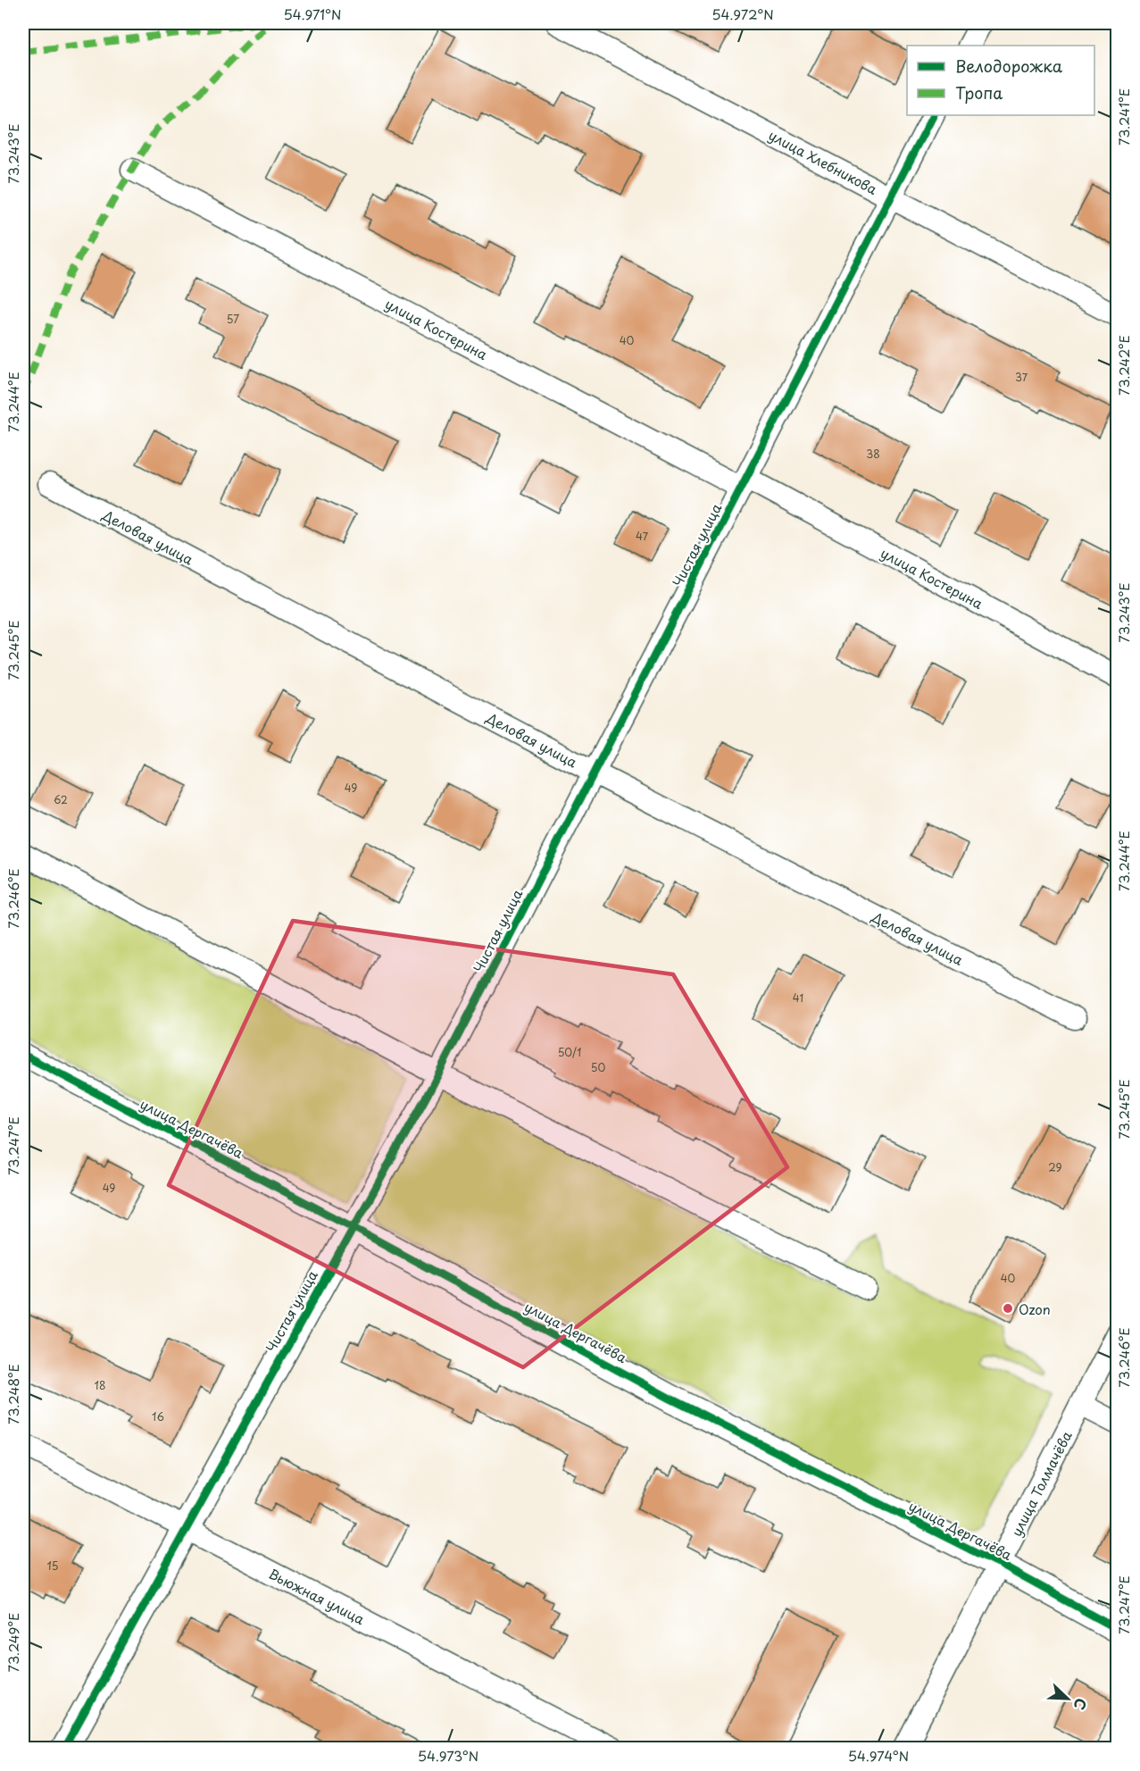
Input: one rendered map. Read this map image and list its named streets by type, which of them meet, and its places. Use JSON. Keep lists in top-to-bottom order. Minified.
{"streets":{"street":["улица Хлебникова","улица Костерина","Деловая улица","Чистая улица","улица Дергачёва","улица Толмачёва","Вьюжная улица"]},"crossings":[["улица Хлебникова","Чистая улица"],["улица Костерина","Чистая улица"],["Деловая улица","Чистая улица"],["Чистая улица","улица Дергачёва"],["Чистая улица","Вьюжная улица"],["улица Дергачёва","улица Толмачёва"]],"places":["Ozon"],"house_numbers":["57","40","37","38","47","49","62","41","50/1","50","29","49","40","18","16","15"],"legend":["Велодорожка","Тропа"],"north":"bottom right","coordinates":["54.971°N","54.972°N","73.241°E","73.243°E","73.242°E","73.244°E","73.245°E","73.246°E","73.247°E","73.248°E","73.249°E","54.973°N","54.974°N"]}
